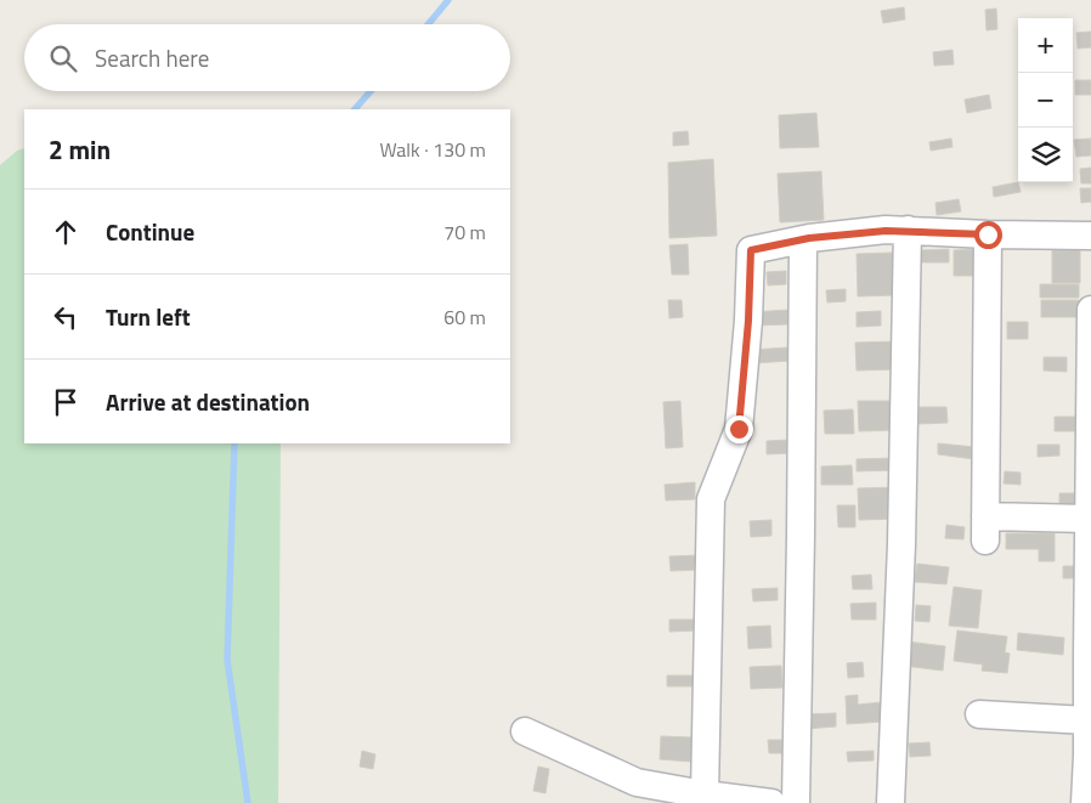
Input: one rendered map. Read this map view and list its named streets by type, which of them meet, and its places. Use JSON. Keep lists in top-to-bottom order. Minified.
{"page":{"map_buttons":["+","−"],"search":"Search here","heading":["2 min","Walk · 130 m"],"list":[["Continue","70 m"],["Turn left","60 m"],"Arrive at destination"]}}
